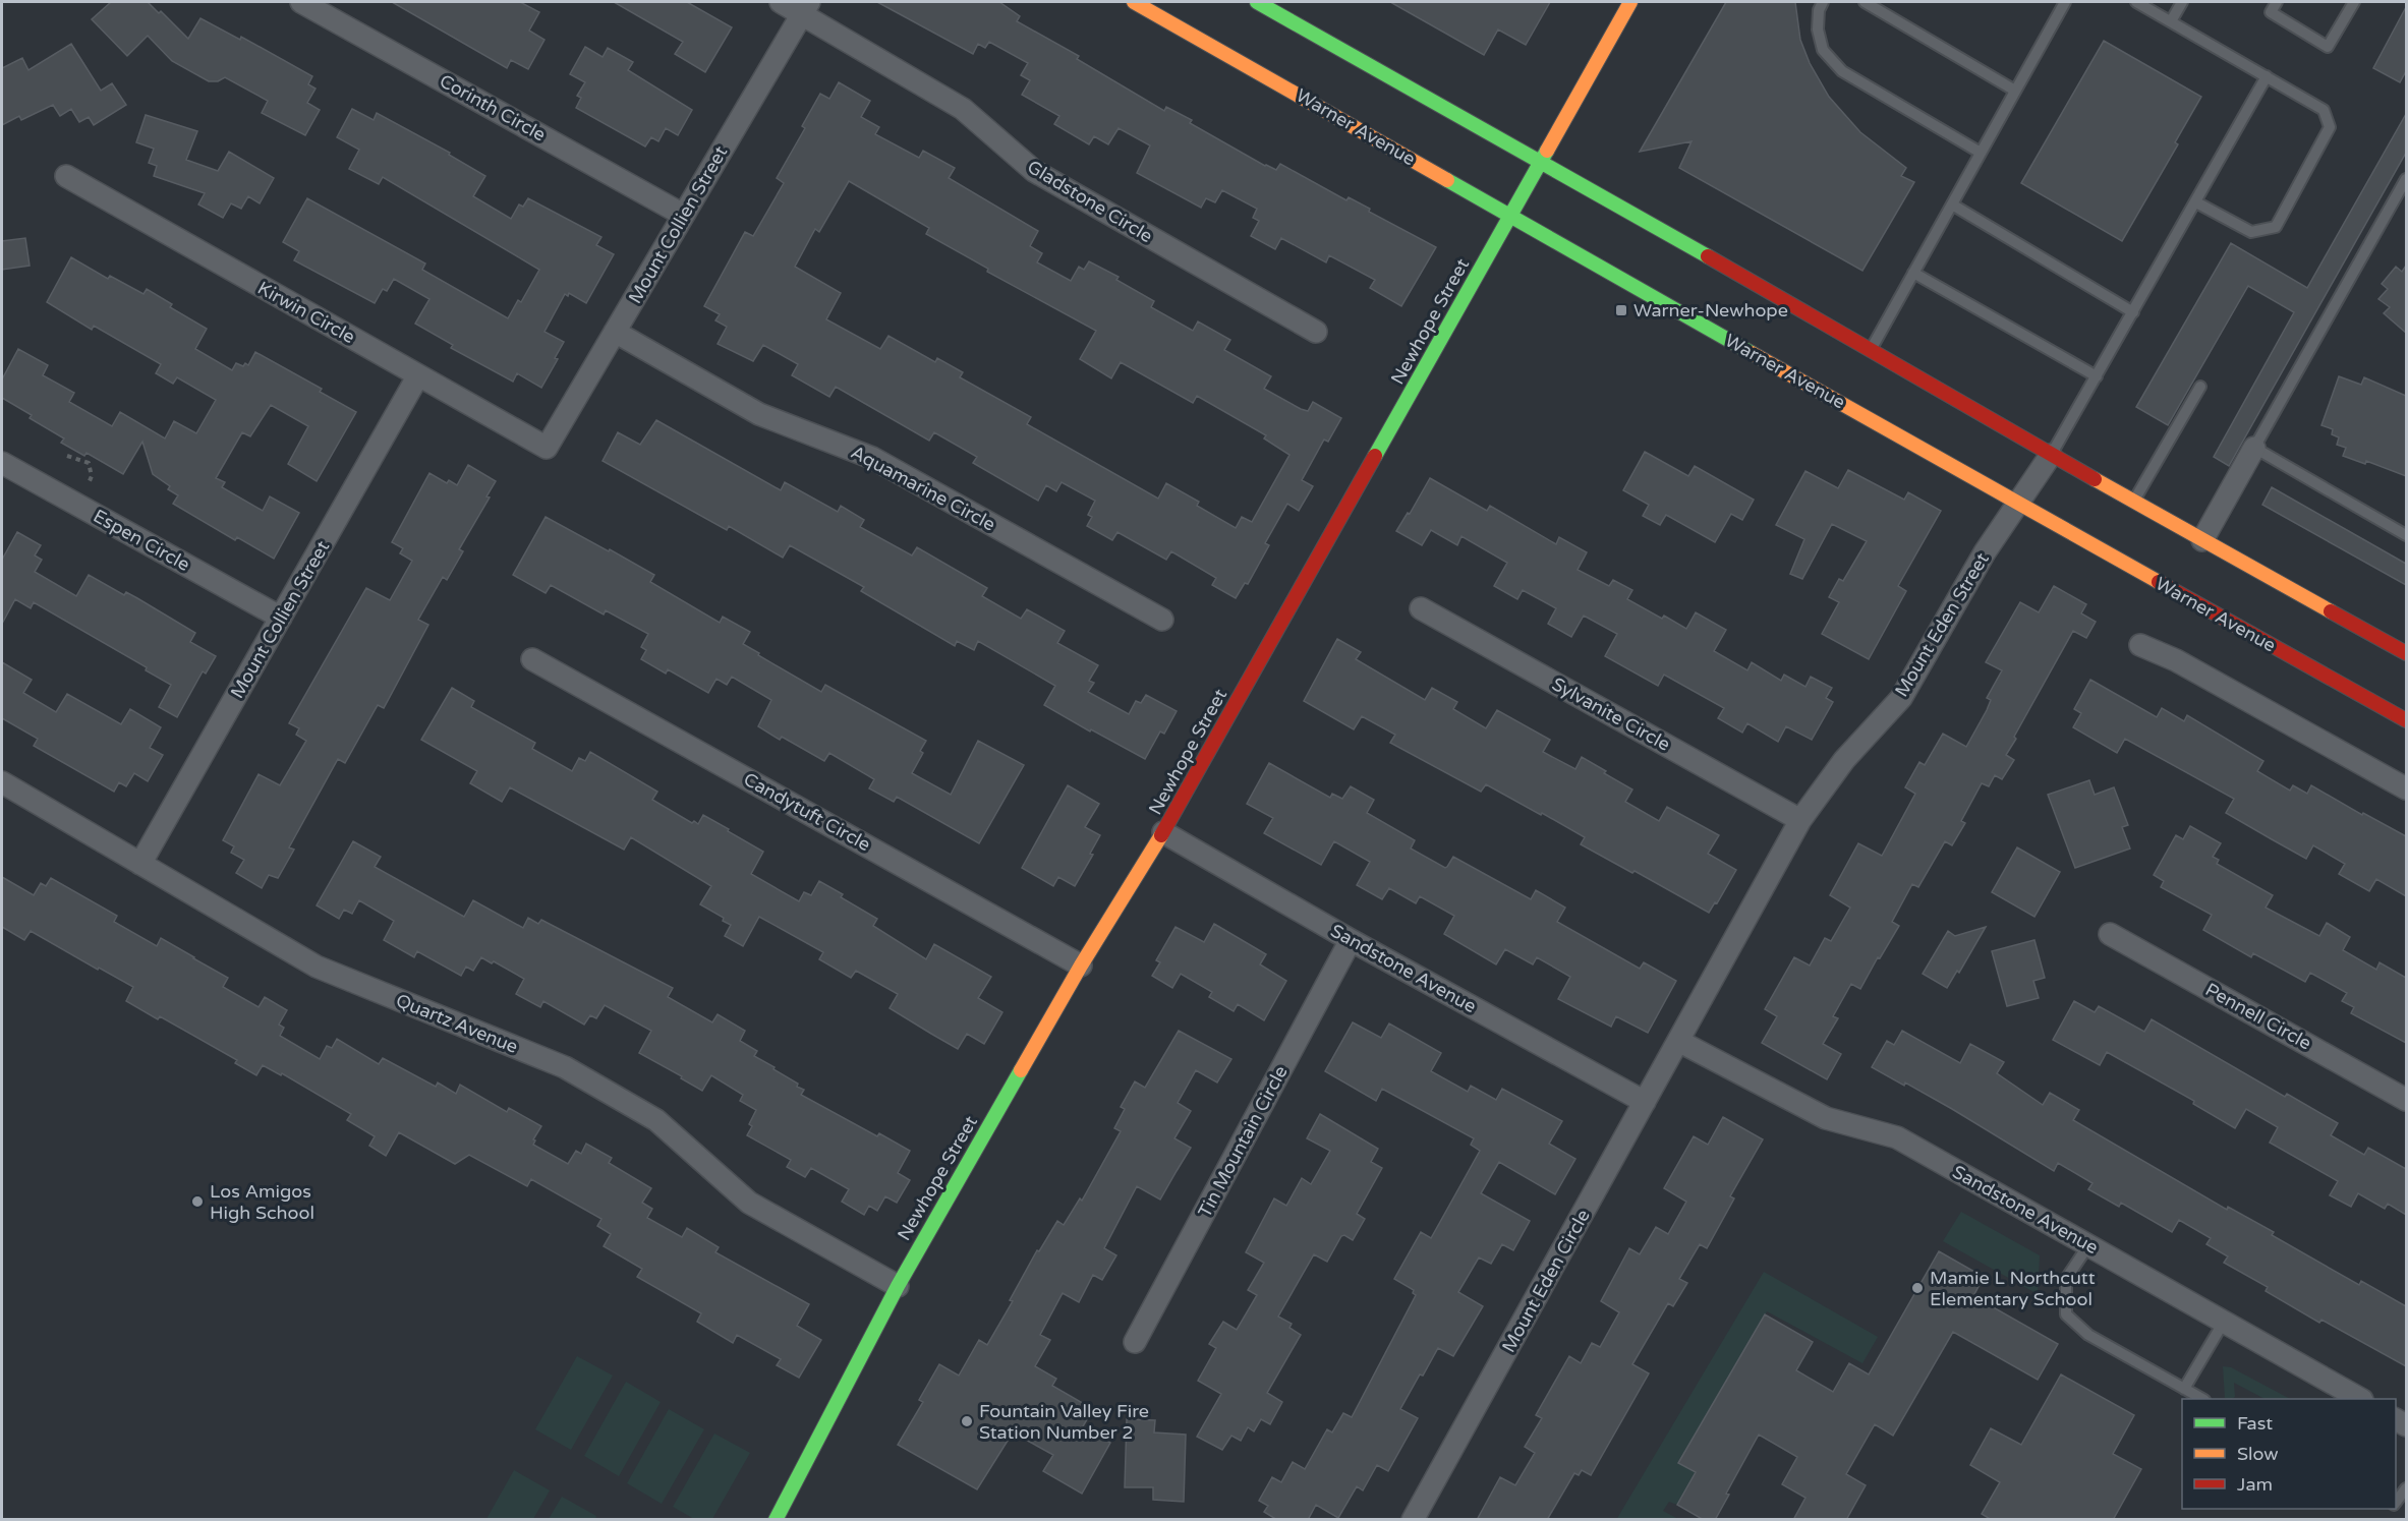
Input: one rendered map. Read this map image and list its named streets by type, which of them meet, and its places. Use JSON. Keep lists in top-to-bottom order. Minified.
{"streets":{"main road":["Warner Avenue","Newhope Street"],"street":["Corinth Circle","Gladstone Circle","Mount Collien Street","Kirwin Circle","Aquamarine Circle","Espen Circle","Mount Eden Street","Sylvanite Circle","Candytuft Circle","Sandstone Avenue","Pennell Circle","Quartz Avenue","Tin Mountain Circle","Mount Eden Circle"]},"crossings":[["Corinth Circle","Mount Collien Street"],["Warner Avenue","Newhope Street"],["Warner Avenue","Mount Eden Street"],["Gladstone Circle","Mount Collien Street"],["Mount Collien Street","Kirwin Circle"],["Mount Collien Street","Aquamarine Circle"],["Mount Collien Street","Espen Circle"],["Mount Collien Street","Quartz Avenue"],["Newhope Street","Candytuft Circle"],["Newhope Street","Sandstone Avenue"],["Newhope Street","Quartz Avenue"],["Mount Eden Street","Sylvanite Circle"],["Mount Eden Street","Sandstone Avenue"],["Mount Eden Street","Mount Eden Circle"],["Sandstone Avenue","Tin Mountain Circle"],["Sandstone Avenue","Mount Eden Circle"]],"places":{"transit":["Warner-Newhope"],"other":["Los Amigos High School","Mamie L Northcutt Elementary School","Fountain Valley Fire Station Number 2"]},"legend":["Fast","Slow","Jam"]}
